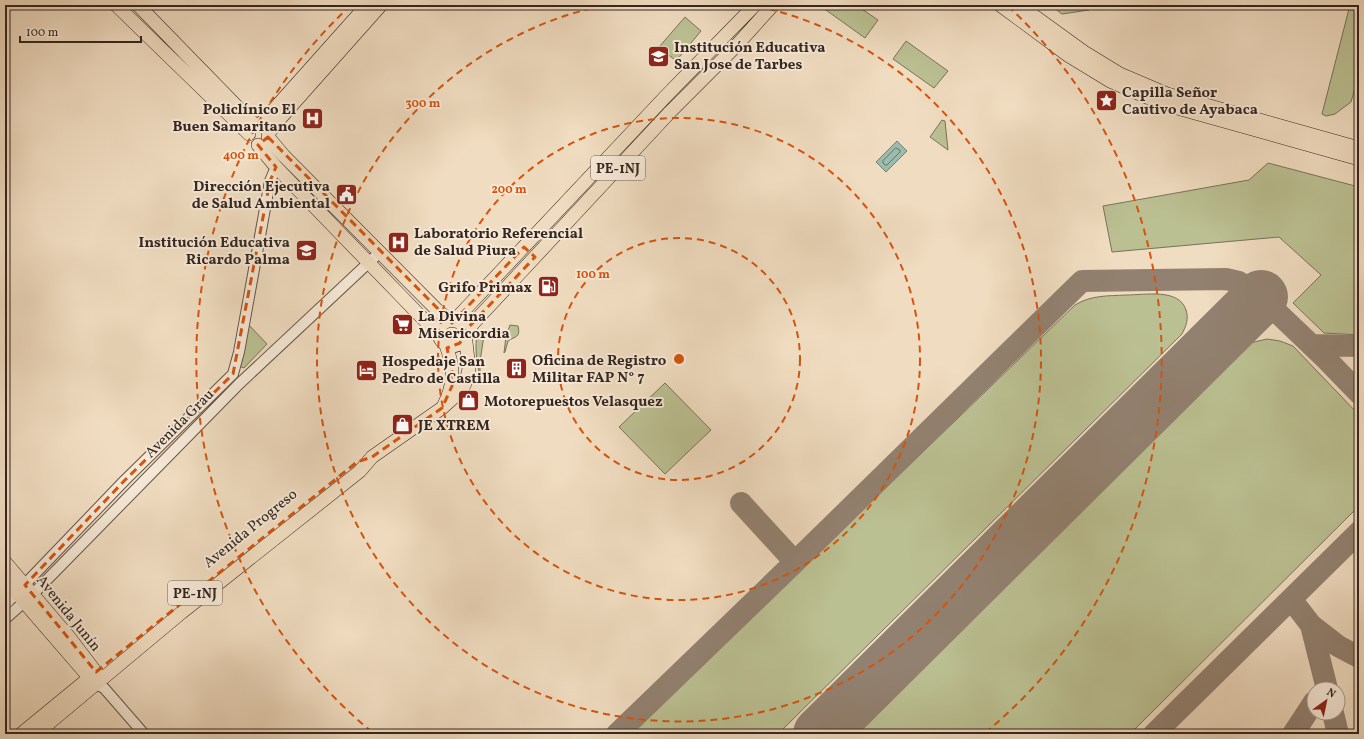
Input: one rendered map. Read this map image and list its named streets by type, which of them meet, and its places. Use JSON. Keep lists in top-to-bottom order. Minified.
{"streets":{"main road":["PE-1NJ","Avenida Progreso","Avenida Junín"],"street":["Avenida Grau"]},"crossings":[["PE-1NJ","Avenida Progreso"],["Avenida Grau","Avenida Junín"],["Avenida Progreso","Avenida Junín"]],"places":{"school or university":["Institución Educativa San Jose de Tarbes","Institución Educativa Ricardo Palma"],"place":["Capilla Señor Cautivo de Ayabaca"],"hospital":["Policlínico El Buen Samaritano","Laboratorio Referencial de Salud Piura"],"public building":["Dirección Ejecutiva de Salud Ambiental"],"fuel station":["Grifo Primax"],"supermarket":["La Divina Misericordia"],"building":["Oficina de Registro Militar FAP N° 7"],"hotel":["Hospedaje San Pedro de Castilla"],"shop":["Motorepuestos Velasquez","JE XTREM"]},"scale_bar":"100 m","north":"top right","rings":["300 m","400 m","200 m","100 m"]}
